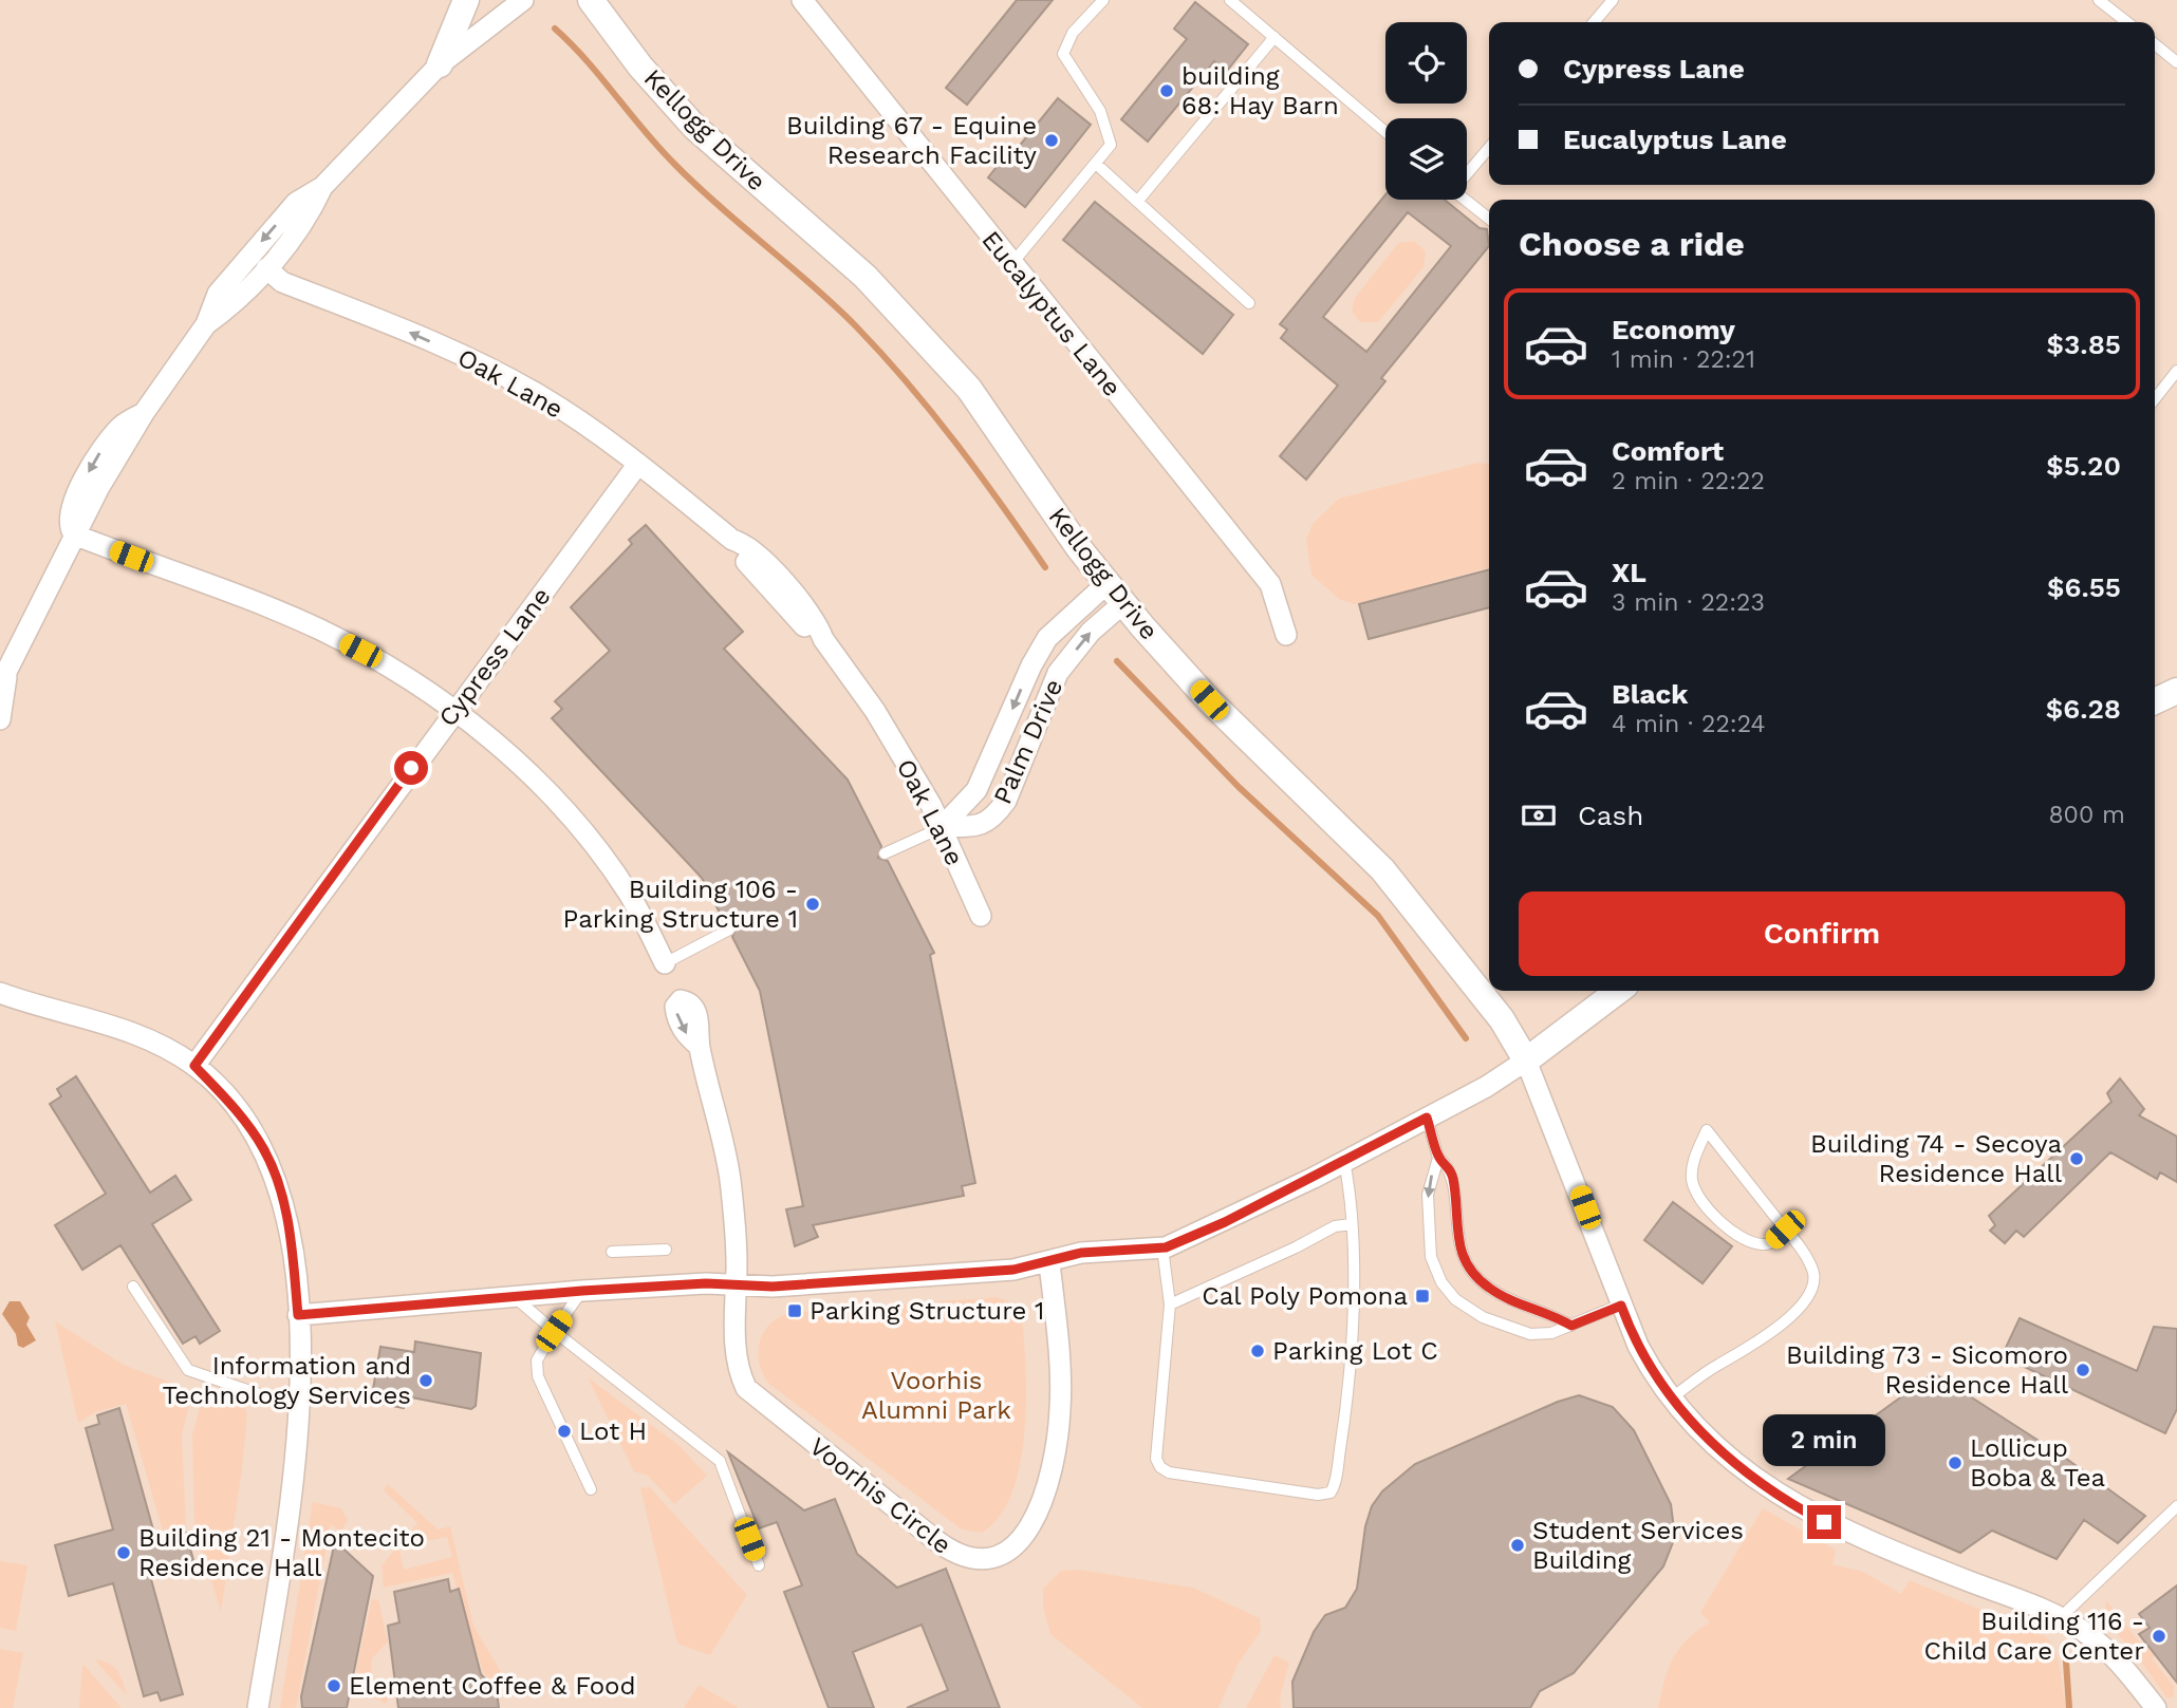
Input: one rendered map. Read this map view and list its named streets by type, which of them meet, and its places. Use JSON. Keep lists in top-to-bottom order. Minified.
{"streets":{"street":["Kellogg Drive","Eucalyptus Lane","Oak Lane","Cypress Lane","Palm Drive","Voorhis Circle"]},"crossings":[["Kellogg Drive","Palm Drive"],["Oak Lane","Cypress Lane"],["Oak Lane","Palm Drive"]],"one_way":["Oak Lane"],"parks":["Voorhis Alumni Park"],"places":{"other":["building 68: Hay Barn","Building 67 - Equine Research Facility","Building 106 - Parking Structure 1","Building 74 - Secoya Residence Hall","Parking Lot C","Building 73 - Sicomoro Residence Hall","Information and Technology Services","Lot H","Lollicup Boba & Tea","Student Services Building","Building 21 - Montecito Residence Hall","Building 116 - Child Care Center","Element Coffee & Food"],"transit":["Cal Poly Pomona","Parking Structure 1"]},"page":{"banner":["Cypress Lane","Eucalyptus Lane"],"heading":"Choose a ride","list":[{"name":"Economy","note":"1 min · 22:21","value":"$3.85"},{"name":"Comfort","note":"2 min · 22:22","value":"$5.20"},{"name":"XL","note":"3 min · 22:23","value":"$6.55"},{"name":"Black","note":"4 min · 22:24","value":"$6.28"}],"pay":["Cash","800 m"],"buttons":"Confirm","bubble":"2 min"}}
